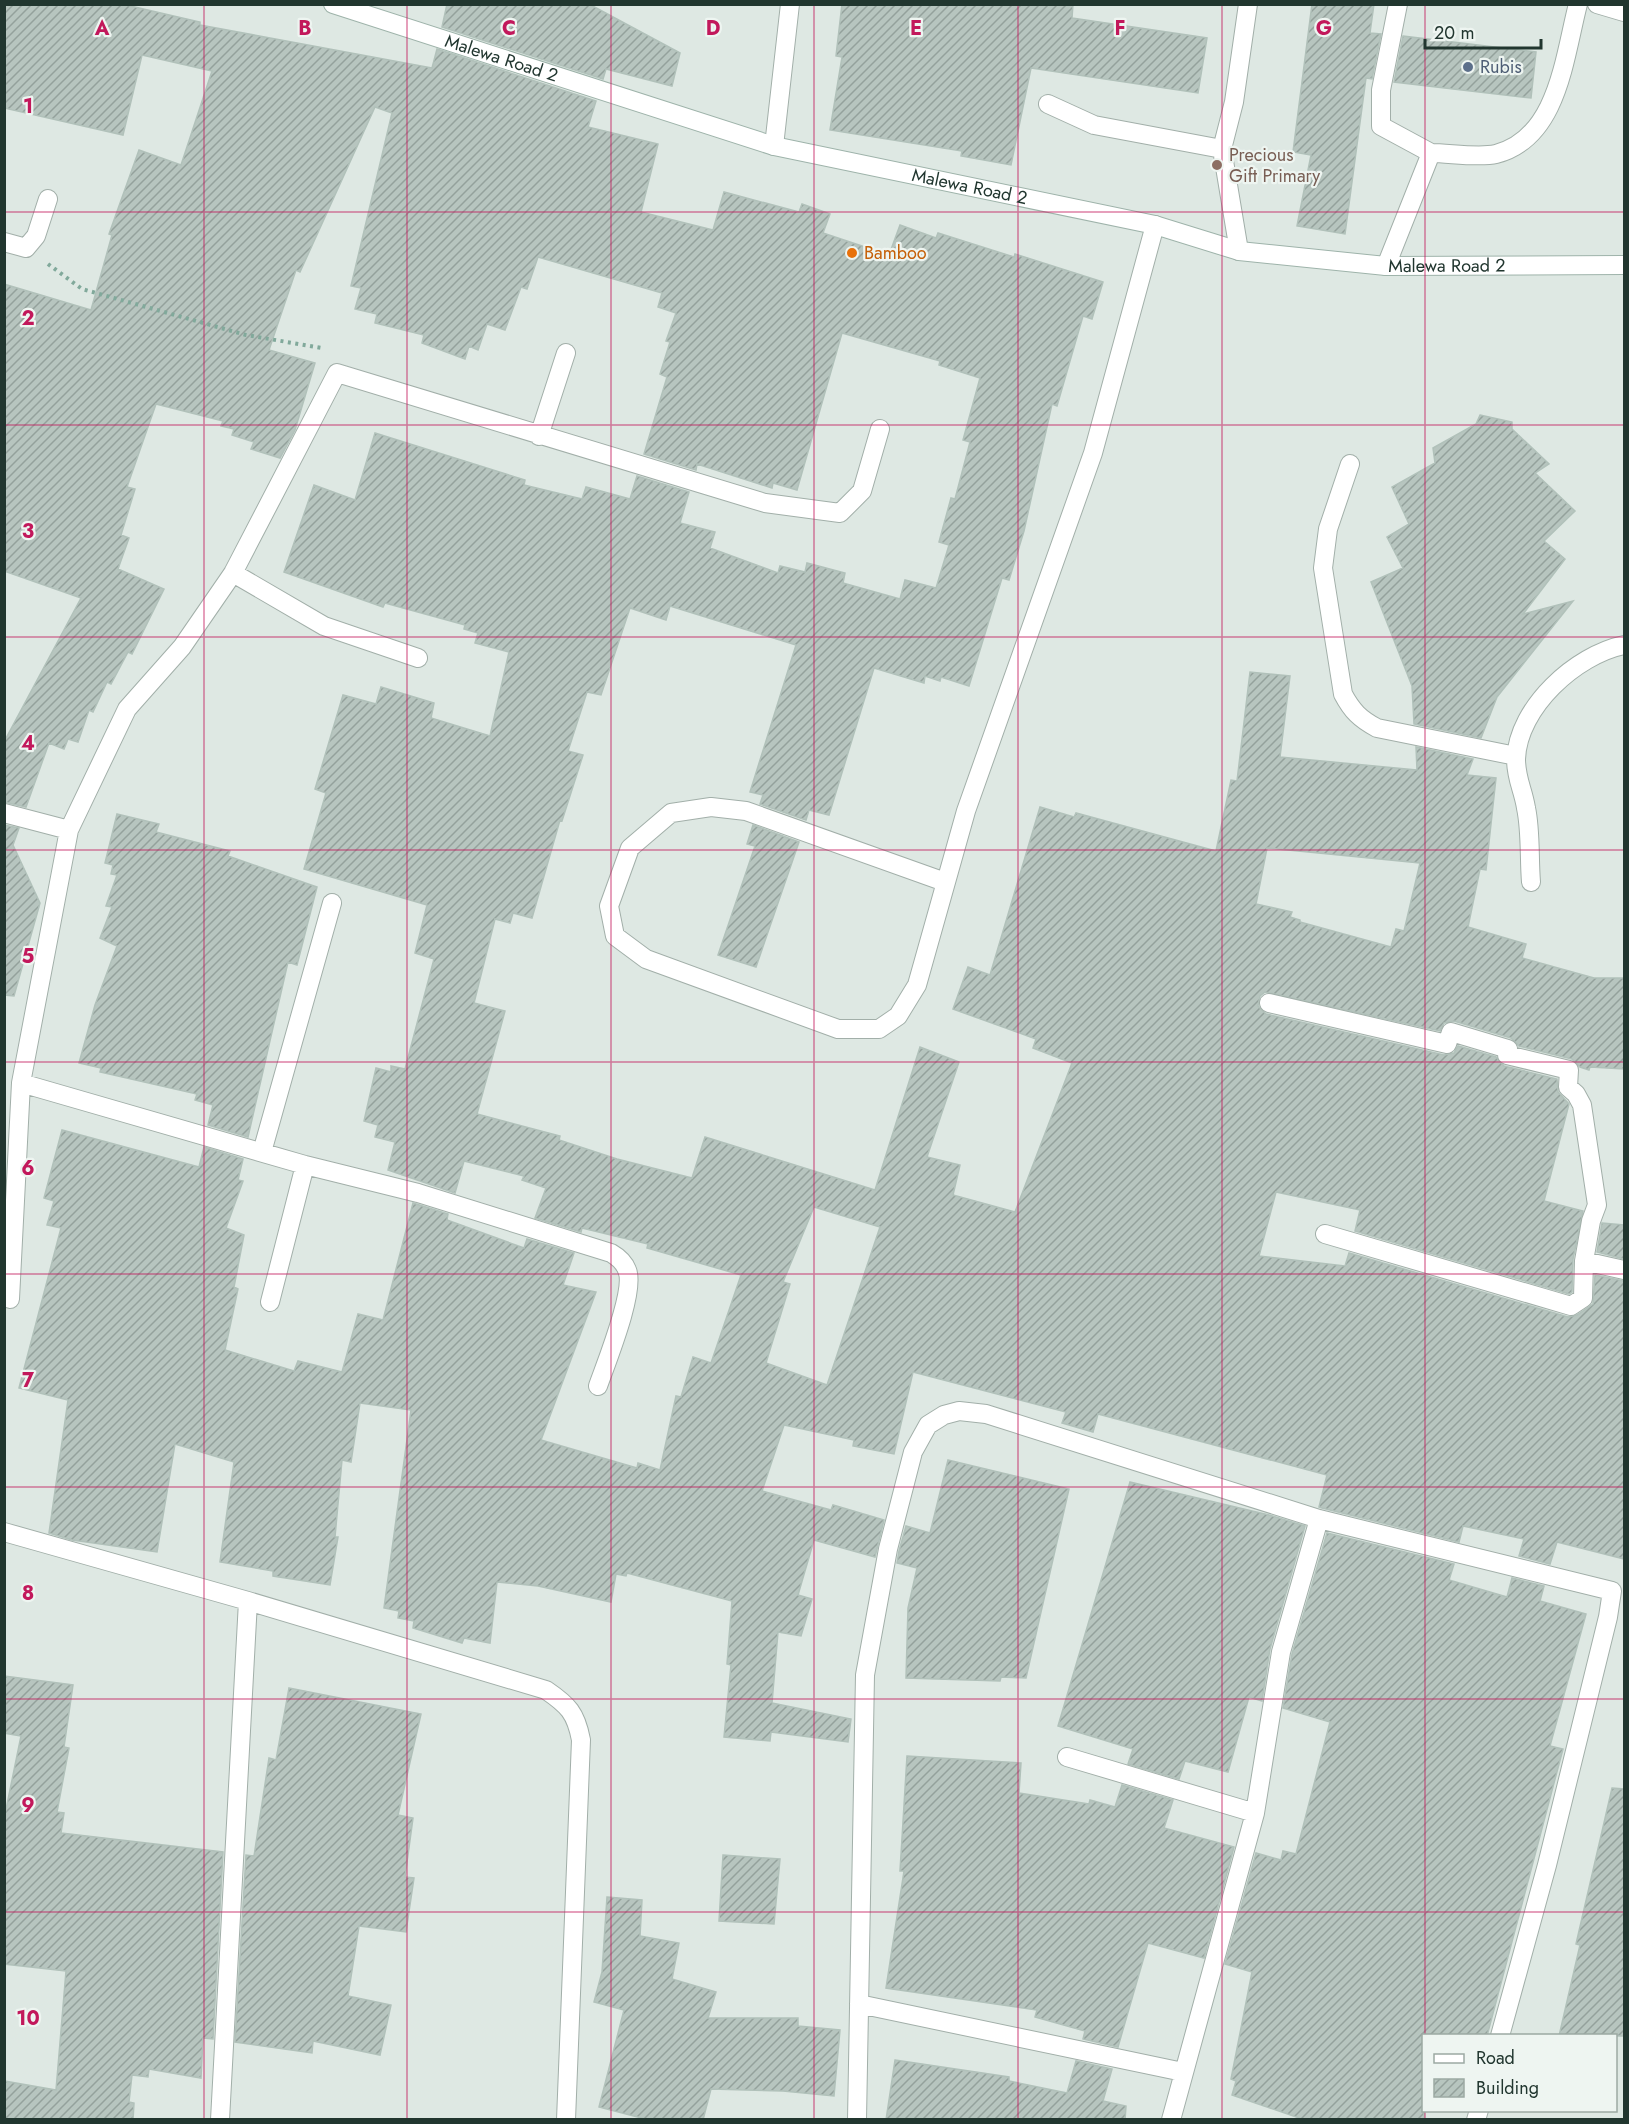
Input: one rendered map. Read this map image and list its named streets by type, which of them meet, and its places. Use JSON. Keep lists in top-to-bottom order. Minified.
{"streets":{"street":["Malewa Road 2"]},"places":["Rubis","Precious Gift Primary","Bamboo"],"legend":["Road","Building"],"scale_bar":"20 m","grid":{"columns":["A","B","C","D","E","F","G"],"rows":["1","2","3","4","5","6","7","8","9","10"]}}
